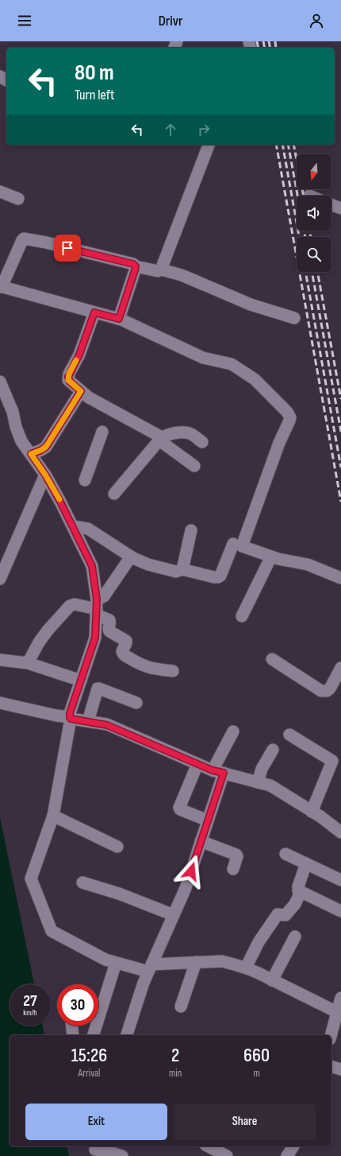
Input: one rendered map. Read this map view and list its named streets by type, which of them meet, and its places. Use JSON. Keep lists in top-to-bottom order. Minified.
{"north":"bottom","page":{"header":"Drivr","turn":["80 m","Turn left"],"speed":"27 km/h","limit":"30","eta":["15:26","Arrival","2","min","660","m"],"buttons":["Exit","Share"]}}
